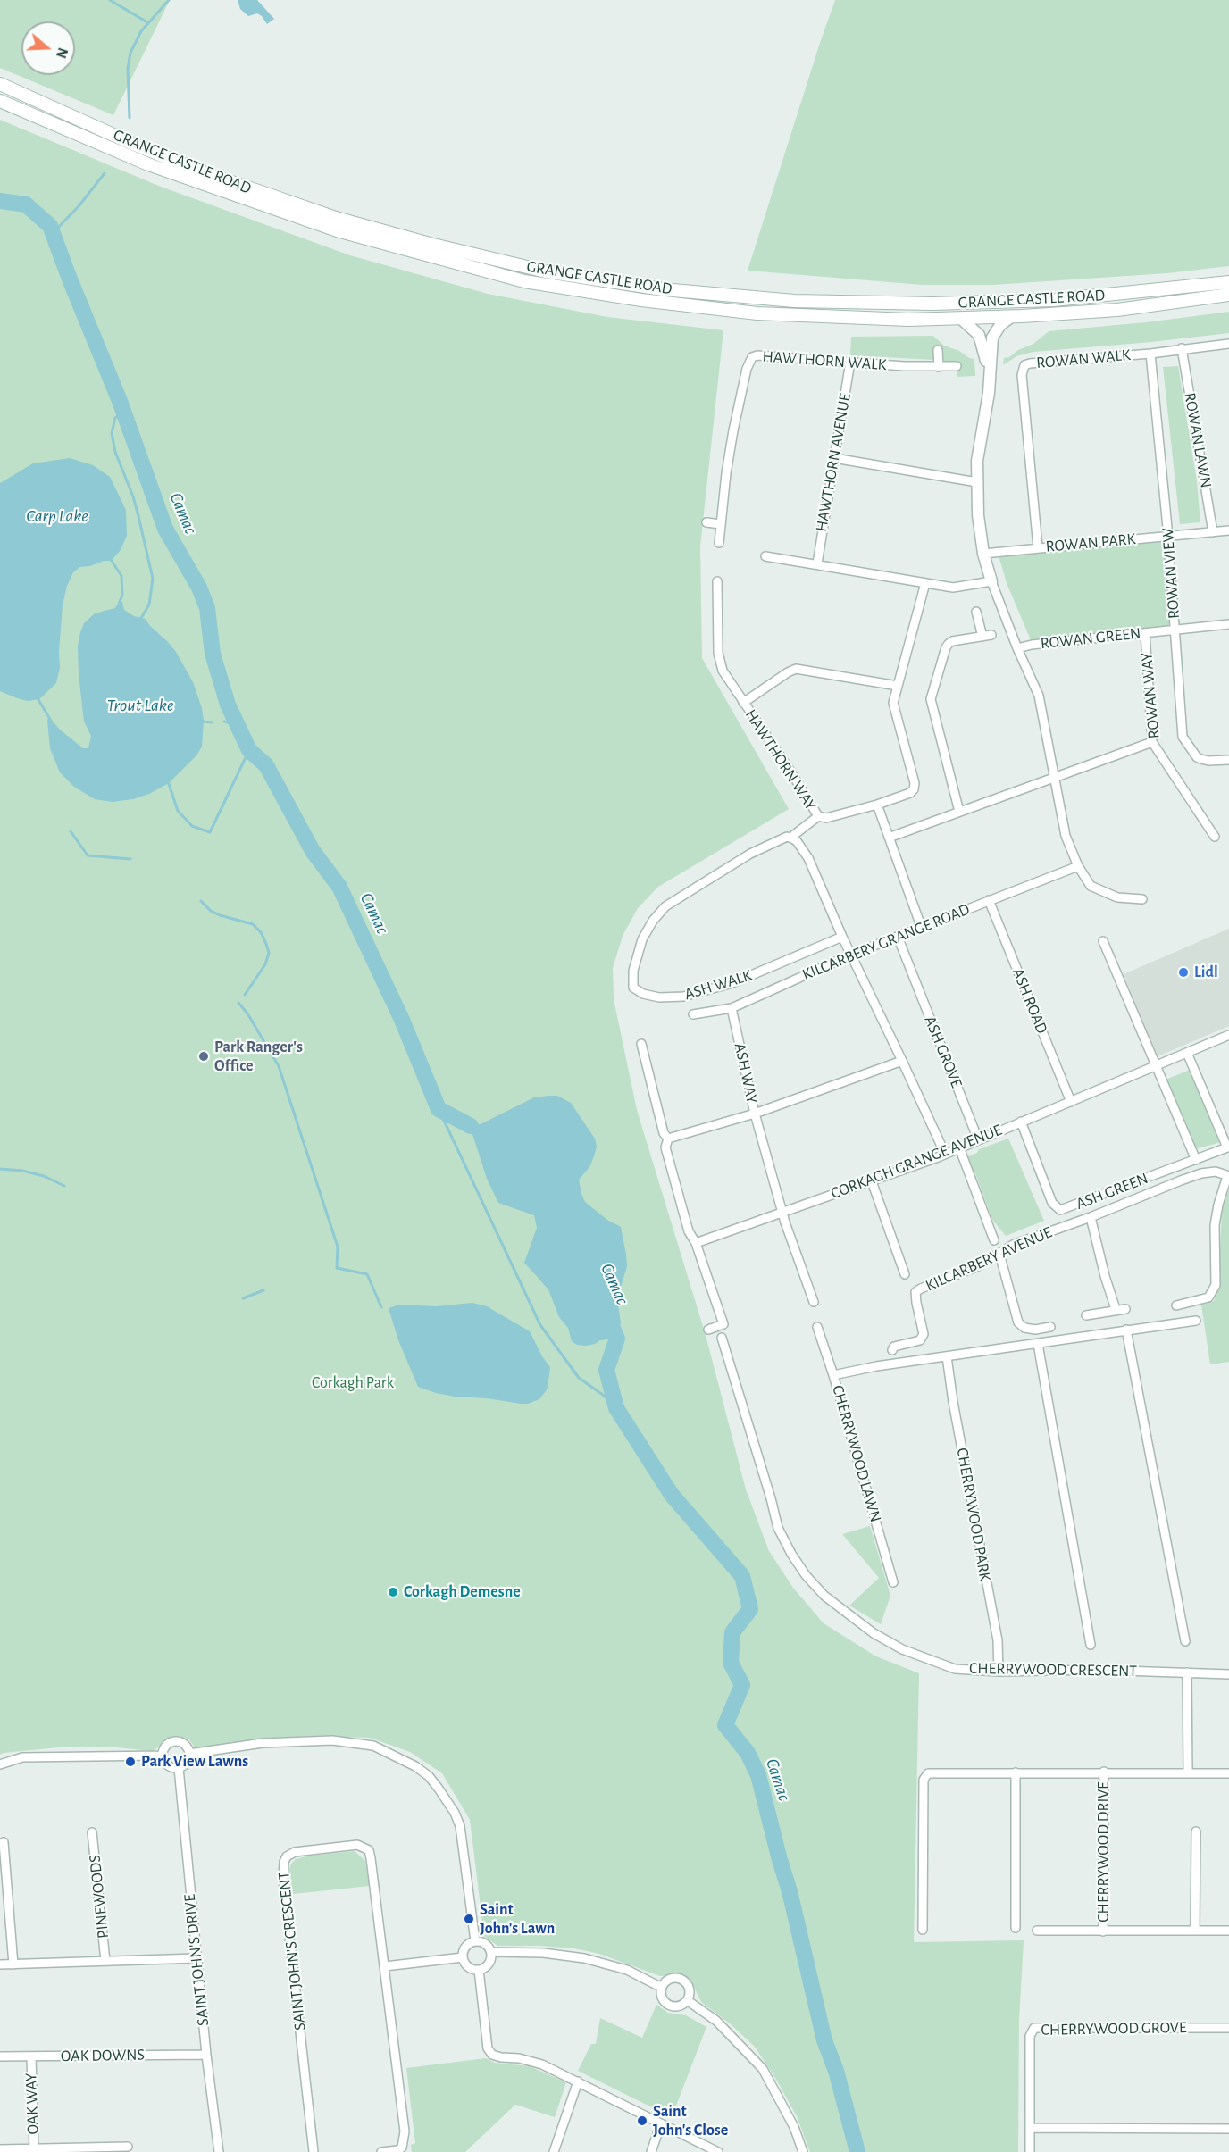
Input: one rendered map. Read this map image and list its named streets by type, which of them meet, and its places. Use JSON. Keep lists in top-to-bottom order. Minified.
{"streets":{"main road":["GRANGE CASTLE ROAD"],"street":["ROWAN WALK","HAWTHORN WALK","ROWAN LAWN","HAWTHORN AVENUE","ROWAN PARK","ROWAN VIEW","ROWAN GREEN","ROWAN WAY","HAWTHORN WAY","KILCARBERY GRANGE ROAD","ASH WALK","ASH ROAD","ASH GROVE","ASH WAY","CORKAGH GRANGE AVENUE","ASH GREEN","KILCARBERY AVENUE","CHERRYWOOD LAWN","CHERRYWOOD PARK","CHERRYWOOD CRESCENT","CHERRYWOOD DRIVE","PINEWOODS","SAINT JOHN'S CRESCENT","SAINT JOHN'S DRIVE","CHERRYWOOD GROVE","OAK DOWNS","OAK WAY"]},"crossings":[["ROWAN WALK","ROWAN LAWN"],["ROWAN WALK","ROWAN PARK"],["ROWAN WALK","ROWAN VIEW"],["HAWTHORN WALK","HAWTHORN AVENUE"],["ROWAN LAWN","ROWAN PARK"],["ROWAN PARK","ROWAN VIEW"],["ROWAN VIEW","ROWAN GREEN"],["ROWAN GREEN","ROWAN WAY"],["KILCARBERY GRANGE ROAD","ASH ROAD"],["KILCARBERY GRANGE ROAD","ASH GROVE"],["KILCARBERY GRANGE ROAD","ASH WAY"],["ASH ROAD","CORKAGH GRANGE AVENUE"],["ASH GROVE","CORKAGH GRANGE AVENUE"],["CORKAGH GRANGE AVENUE","ASH GREEN"],["CHERRYWOOD PARK","CHERRYWOOD CRESCENT"],["PINEWOODS","SAINT JOHN'S DRIVE"],["SAINT JOHN'S DRIVE","OAK DOWNS"],["OAK DOWNS","OAK WAY"]],"water":["Camac","Carp Lake","Trout Lake"],"parks":["Corkagh Park"],"places":["Lidl","Park Ranger's Office","Corkagh Demesne","Park View Lawns","Saint John's Lawn","Saint John's Close"],"north":"right"}
